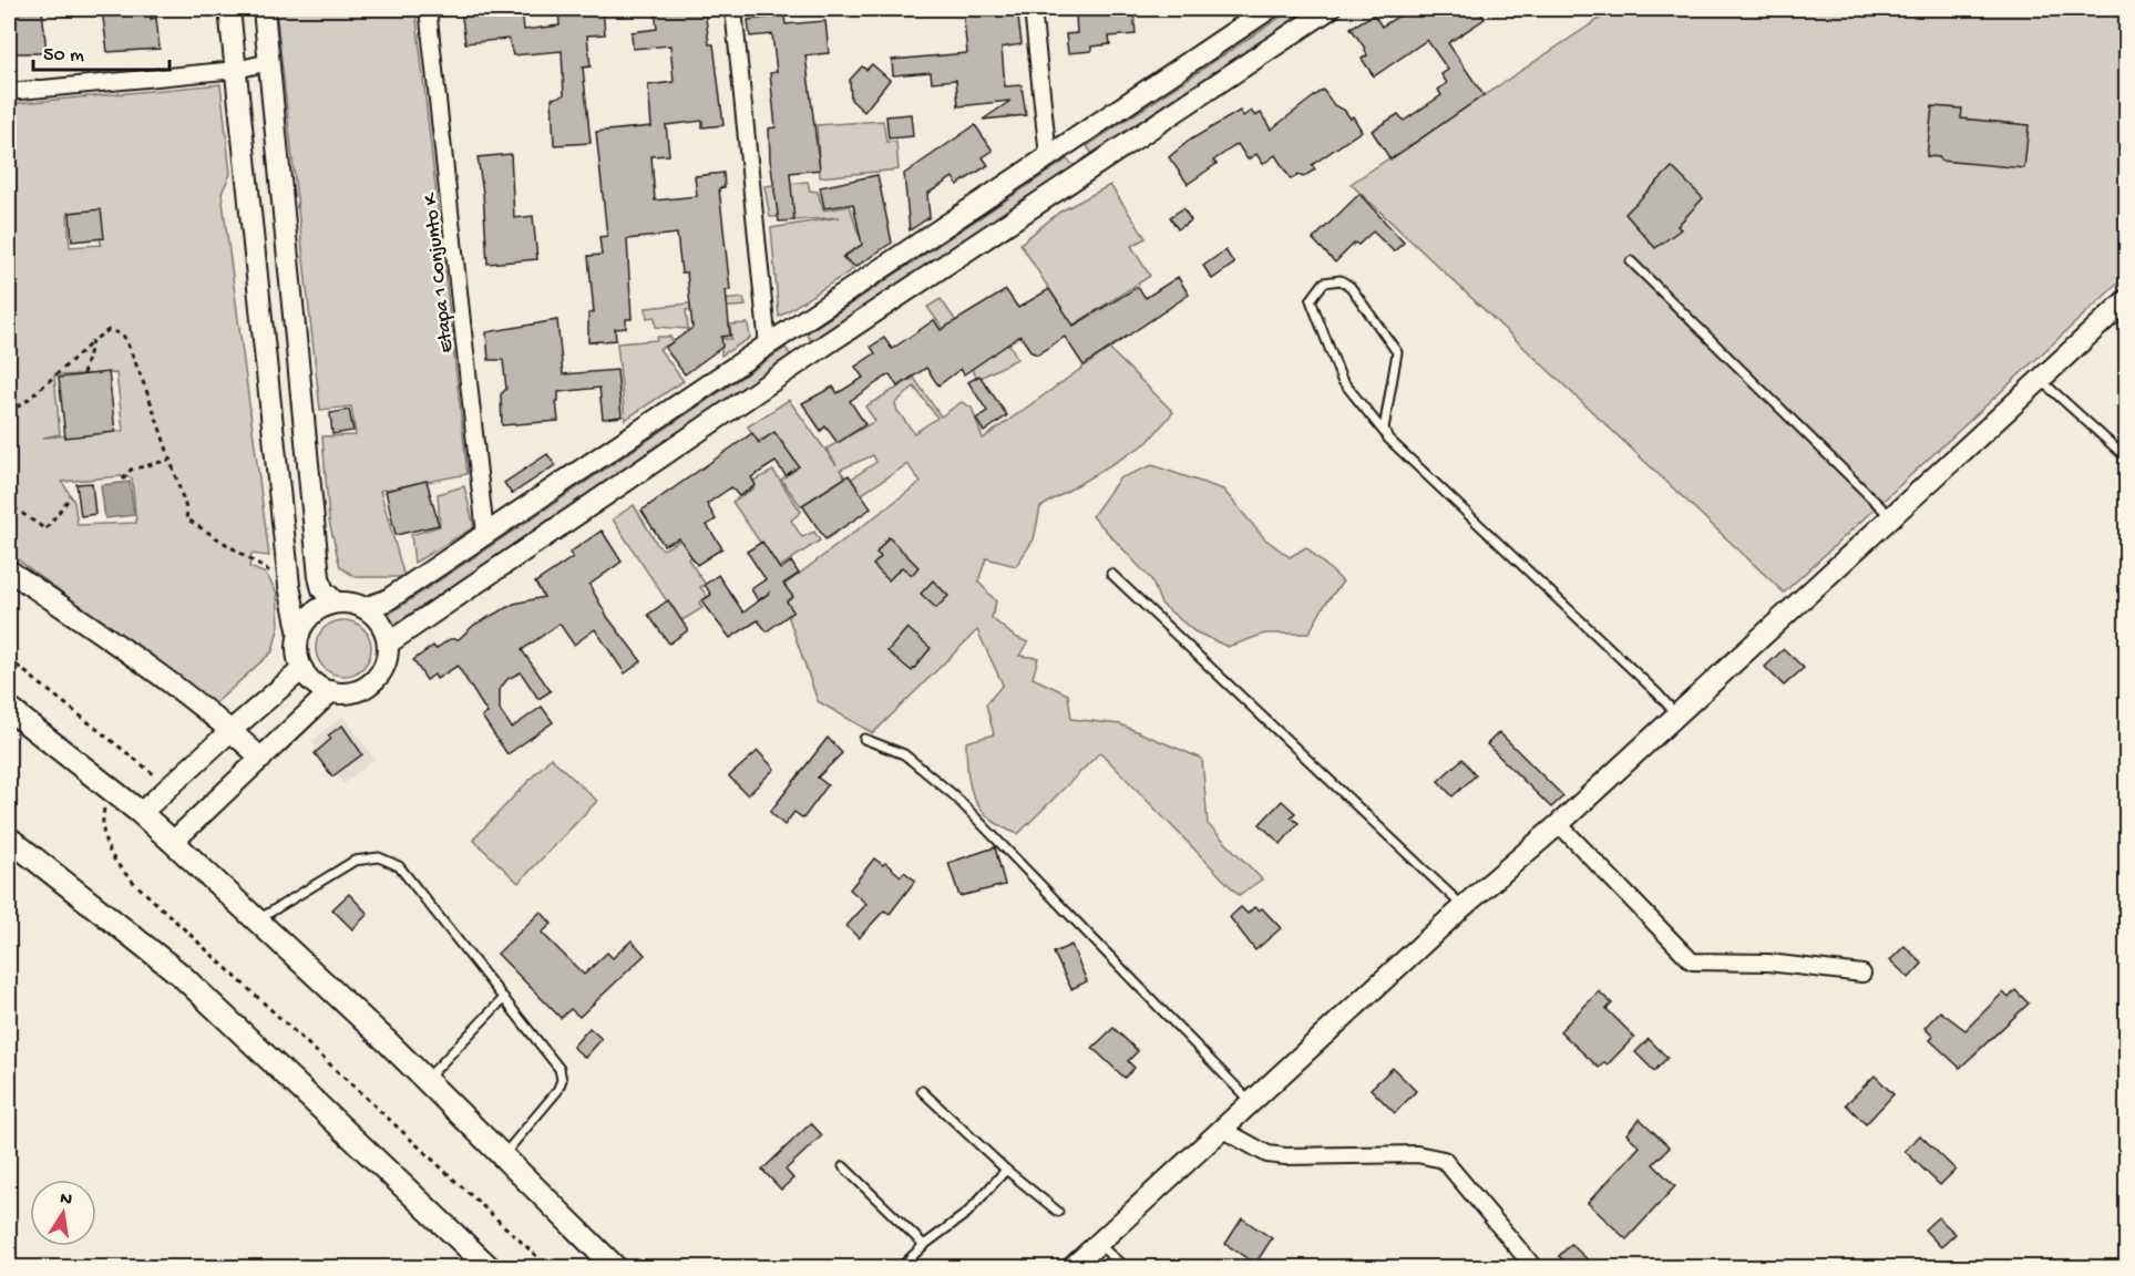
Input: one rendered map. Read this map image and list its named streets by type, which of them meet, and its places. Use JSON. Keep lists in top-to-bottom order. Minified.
{"streets":{"street":["Etapa 1 Conjunto K"]},"scale_bar":"50 m","north":"top"}
